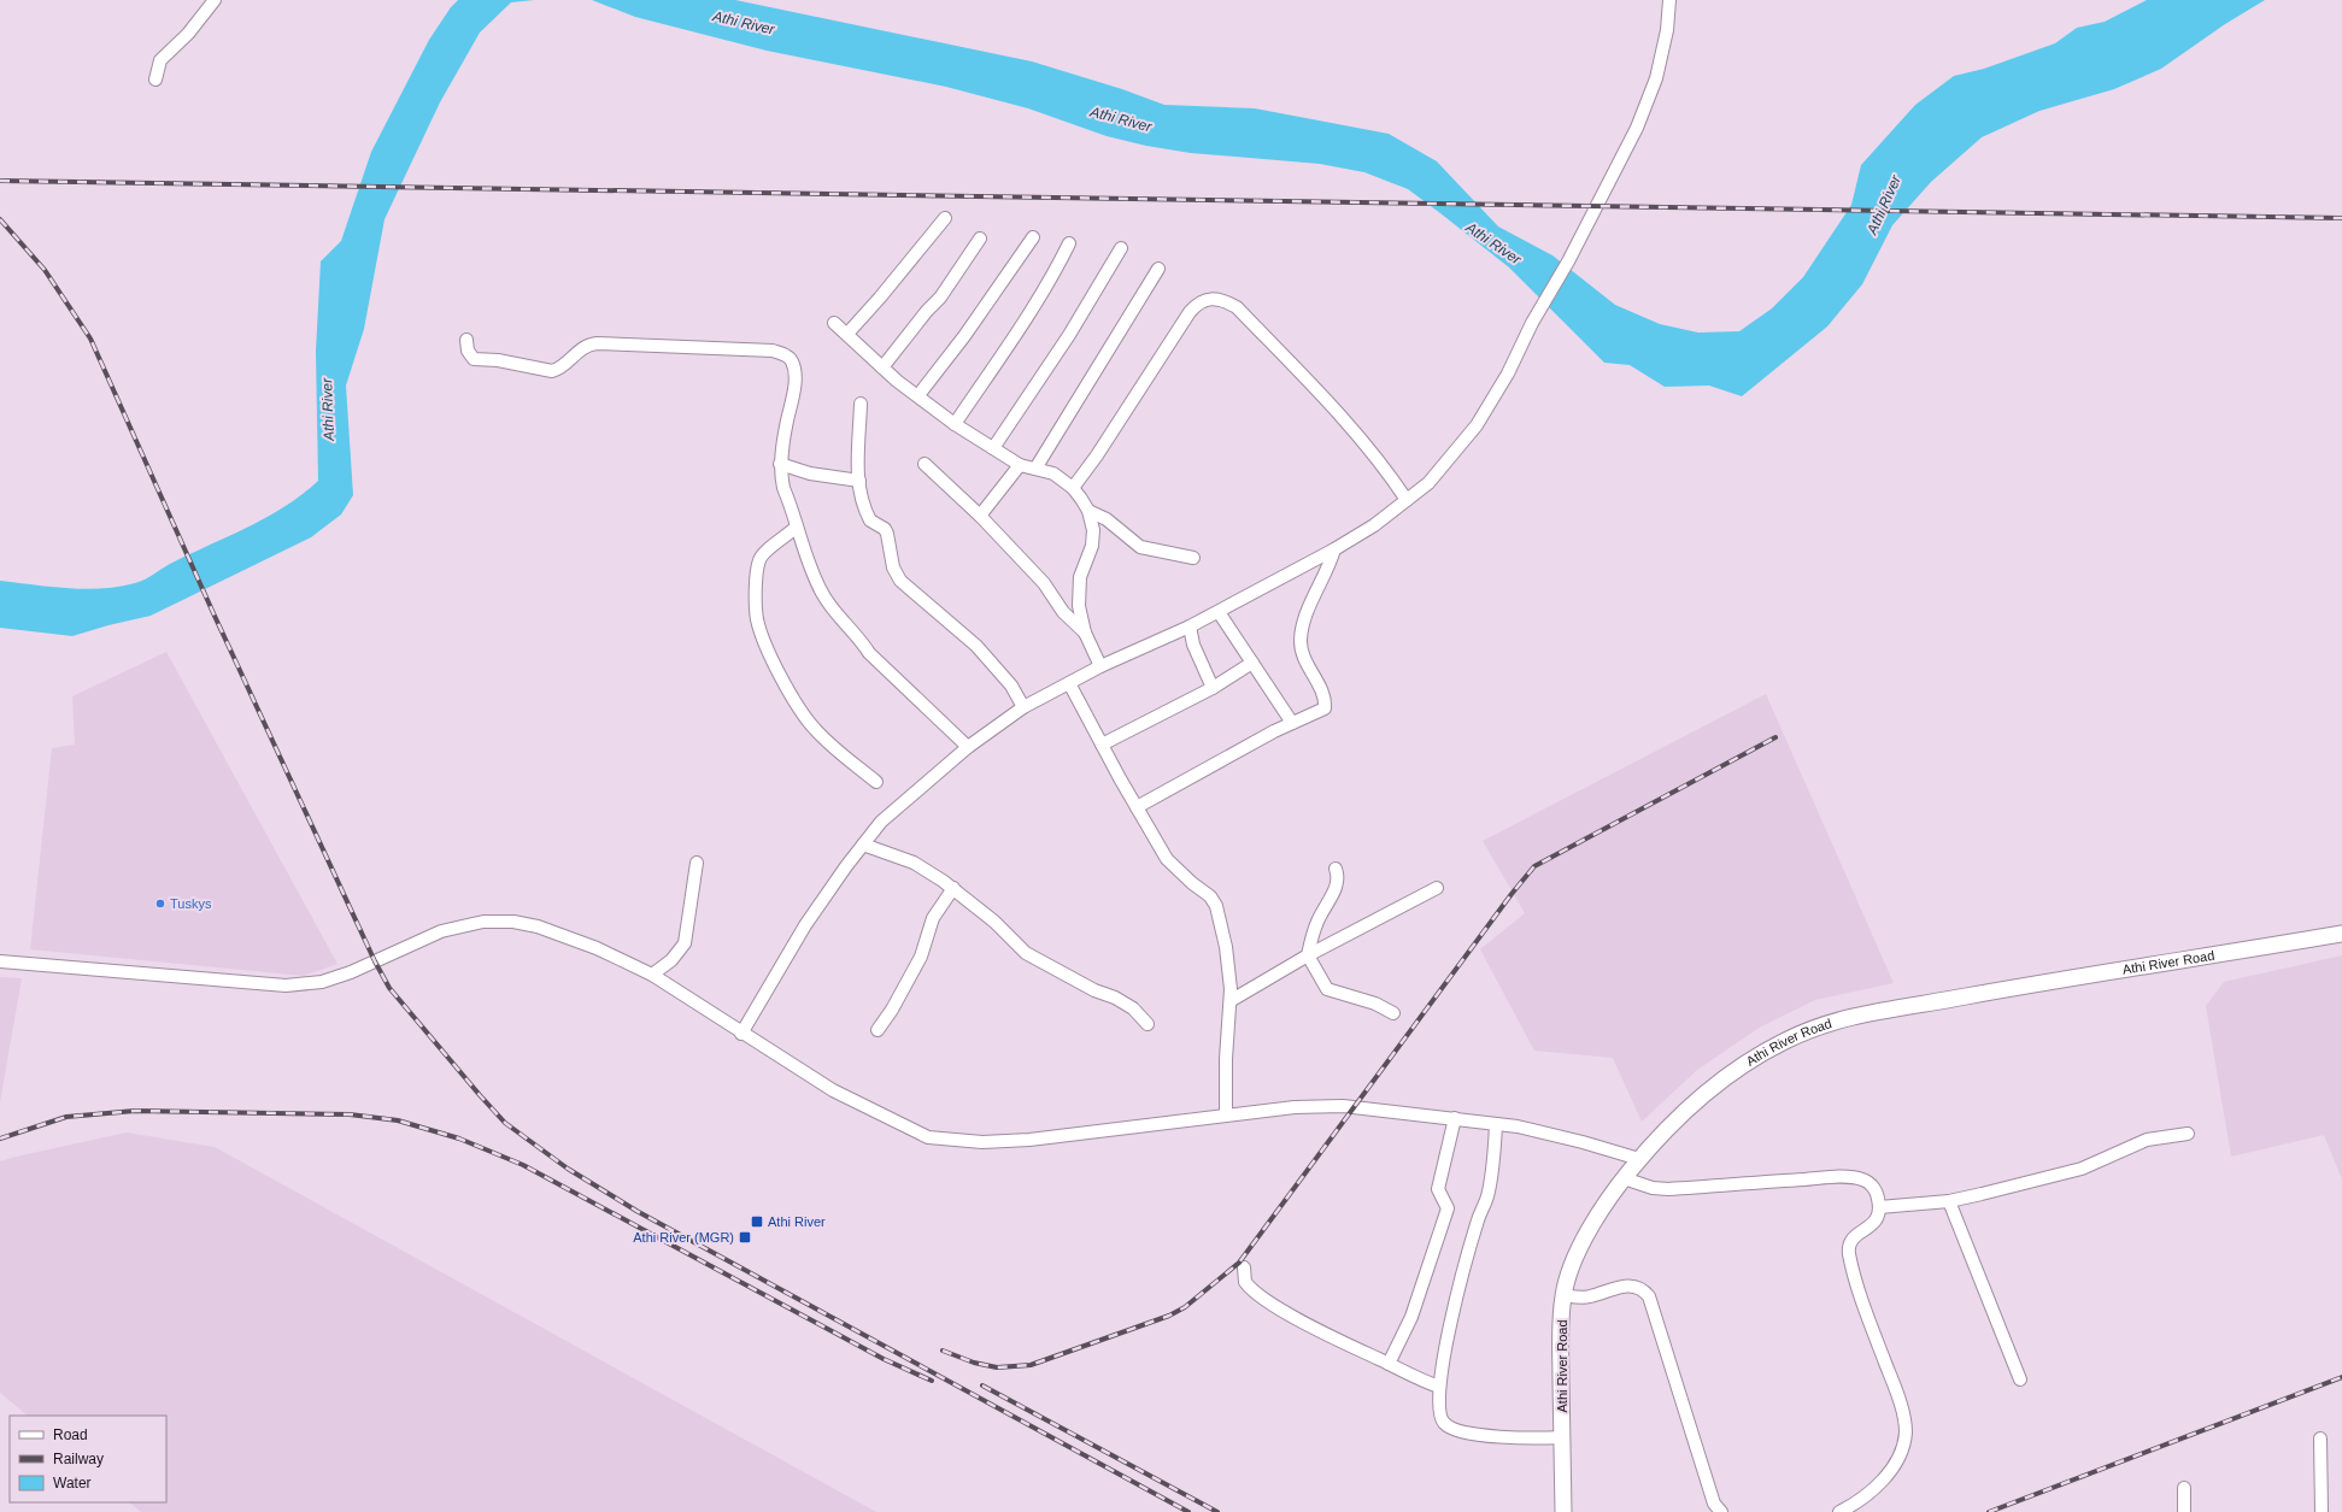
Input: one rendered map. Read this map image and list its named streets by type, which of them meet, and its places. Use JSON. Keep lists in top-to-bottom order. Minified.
{"streets":{"main road":["Athi River Road"]},"water":["Athi River"],"places":{"other":["Tuskys"],"transit":["Athi River","Athi River (MGR)"]},"legend":["Road","Railway","Water"]}
